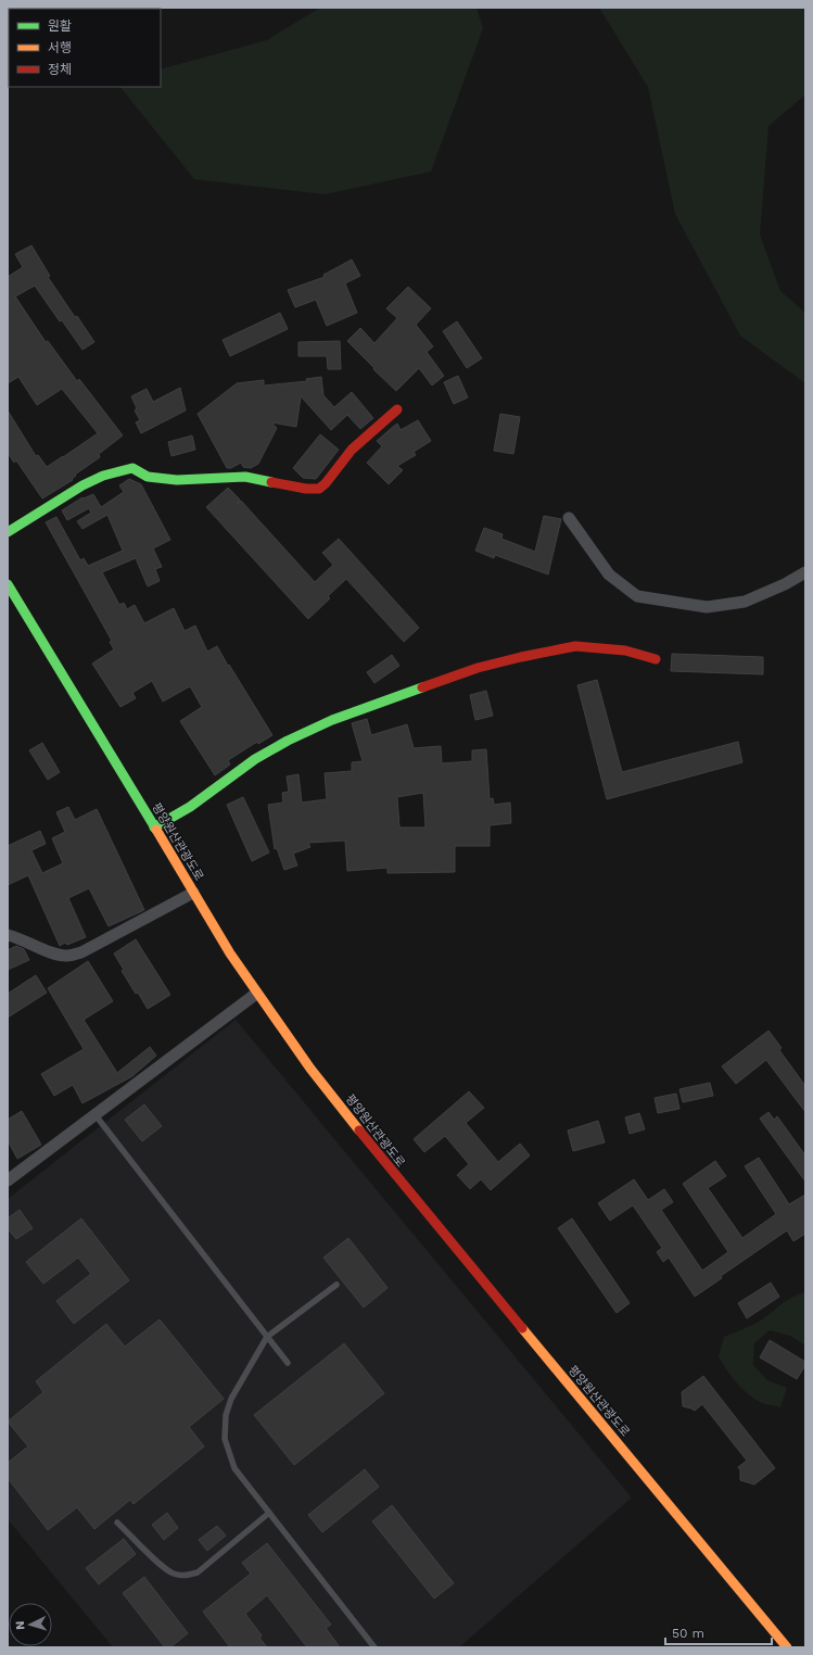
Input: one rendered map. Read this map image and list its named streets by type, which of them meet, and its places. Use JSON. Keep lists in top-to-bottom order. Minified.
{"streets":{"main road":["평양원산관광도로"]},"legend":["원활","서행","정체"],"scale_bar":"50 m","north":"left"}
